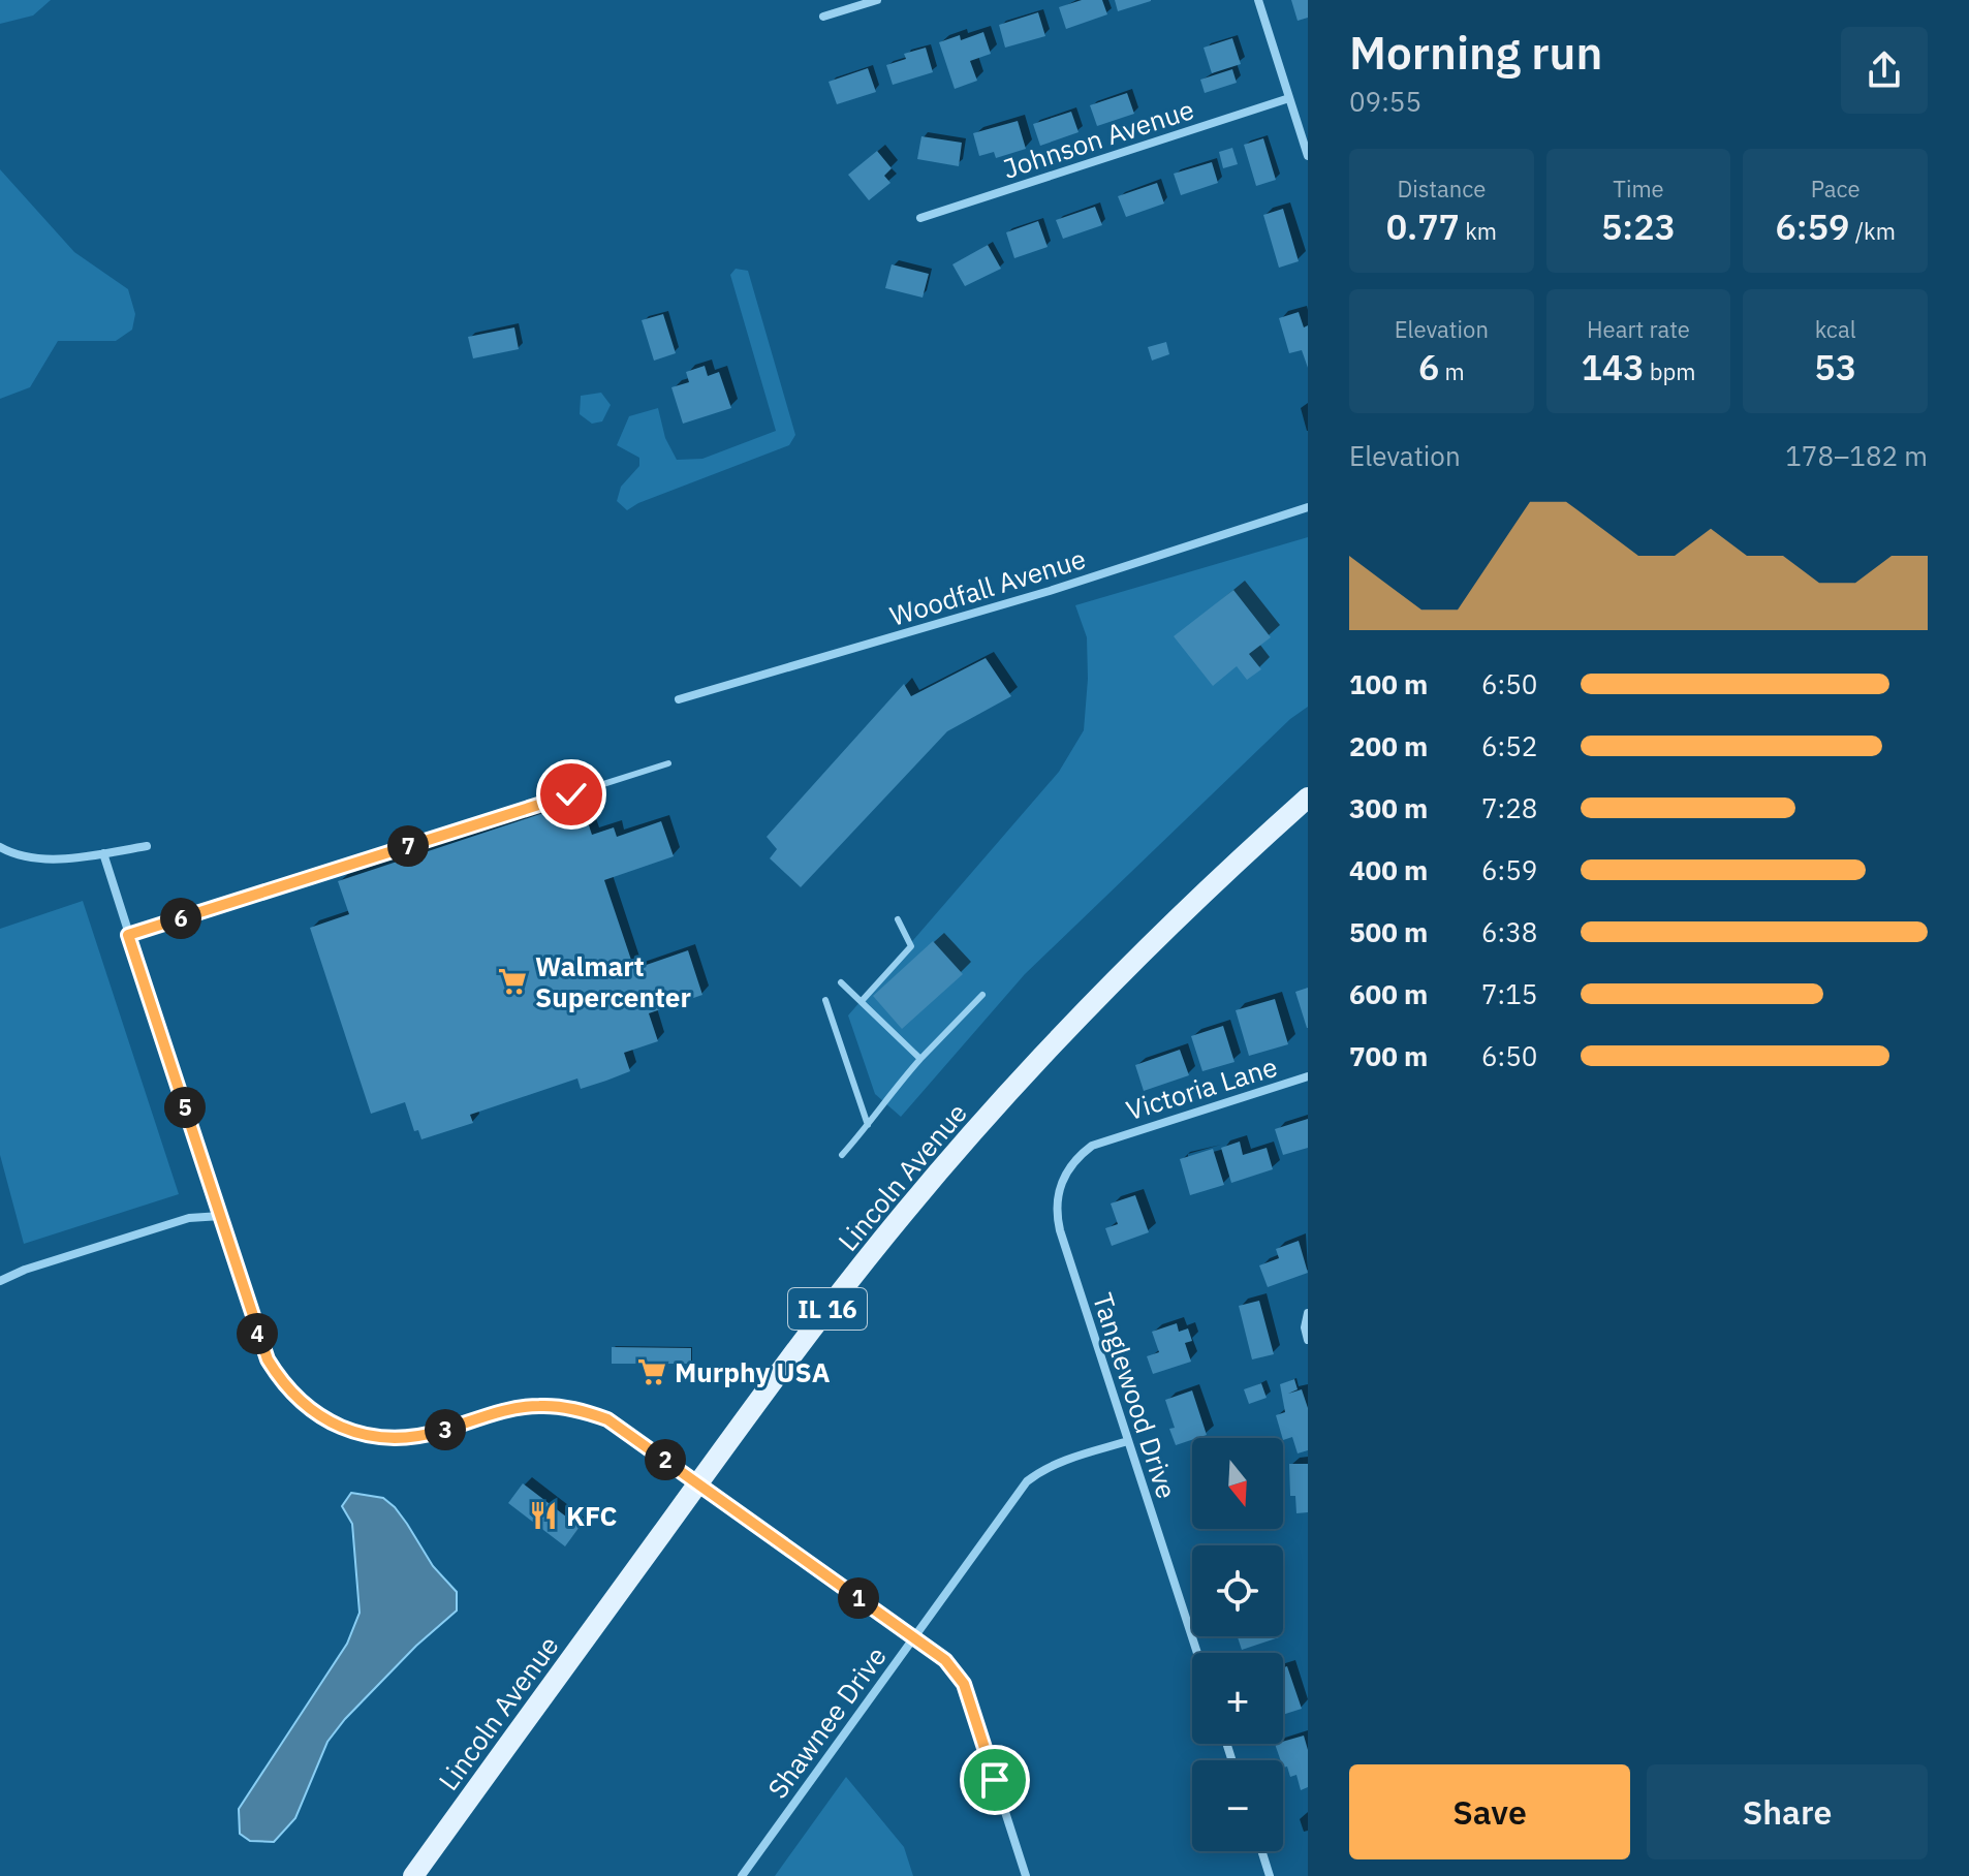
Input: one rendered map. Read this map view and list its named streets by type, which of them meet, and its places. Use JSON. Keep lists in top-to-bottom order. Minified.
{"streets":{"main road":["Lincoln Avenue","IL 16"],"street":["Johnson Avenue","Woodfall Avenue","Victoria Lane","Tanglewood Drive","Shawnee Drive"]},"crossings":[["Victoria Lane","Tanglewood Drive"],["Tanglewood Drive","Shawnee Drive"]],"places":{"supermarket":["Walmart Supercenter","Murphy USA"],"restaurant":["KFC"]},"north":"bottom","page":{"heading":["Morning run","09:55"],"stats":[["Distance","0.77 km"],["Time","5:23"],["Pace","6:59 /km"],["Elevation","6 m"],["Heart rate","143 bpm"],["kcal","53"]],"chart":["Elevation","178–182 m"],"list":[{"name":"100 m","note":"6:50"},{"name":"200 m","note":"6:52"},{"name":"300 m","note":"7:28"},{"name":"400 m","note":"6:59"},{"name":"500 m","note":"6:38"},{"name":"600 m","note":"7:15"},{"name":"700 m","note":"6:50"}],"pins":["7","6","5","4","3","2","1"],"map_buttons":["+","−"],"buttons":["Save","Share"]}}
